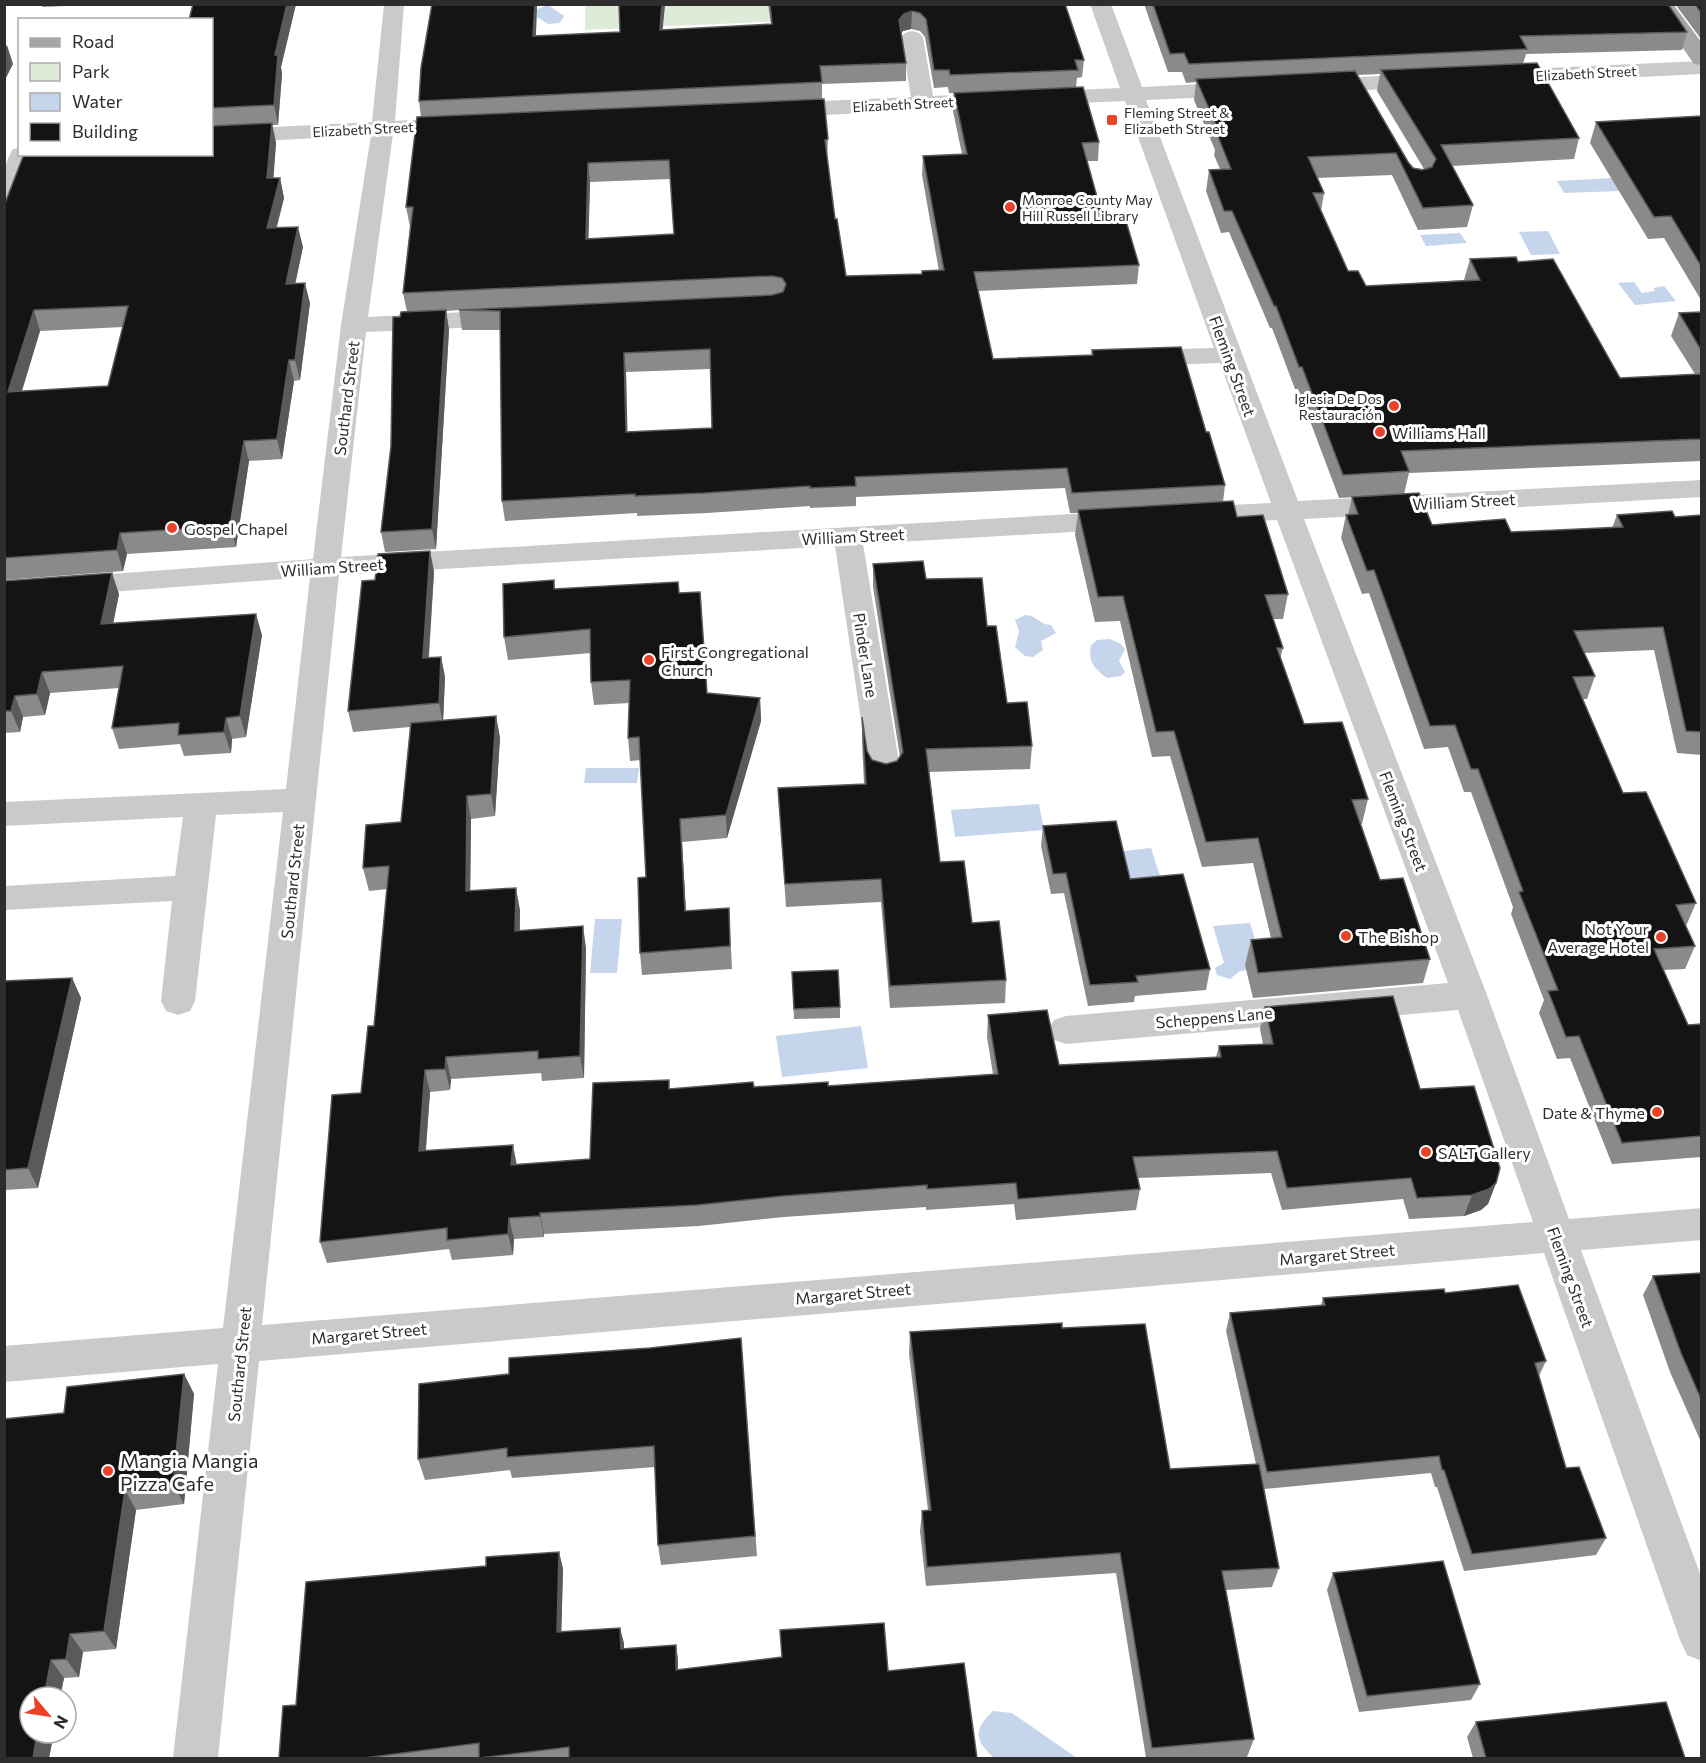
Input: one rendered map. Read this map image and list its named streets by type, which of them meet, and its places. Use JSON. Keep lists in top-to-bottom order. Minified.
{"streets":{"street":["Elizabeth Street","Fleming Street","Southard Street","William Street","Pinder Lane","Scheppens Lane","Margaret Street"]},"crossings":[["Elizabeth Street","Fleming Street"],["Elizabeth Street","Southard Street"],["Fleming Street","William Street"],["Fleming Street","Scheppens Lane"],["Fleming Street","Margaret Street"],["Southard Street","William Street"],["Southard Street","Margaret Street"],["William Street","Pinder Lane"]],"places":{"transit":["Fleming Street & Elizabeth Street"],"other":["Monroe County May Hill Russell Library","Iglesia De Dos Restauración","Williams Hall","Gospel Chapel","First Congregational Church","The Bishop","Not Your Average Hotel","Date & Thyme","SALT Gallery","Mangia Mangia Pizza Cafe"]},"legend":["Road","Park","Water","Building"],"north":"bottom right"}
